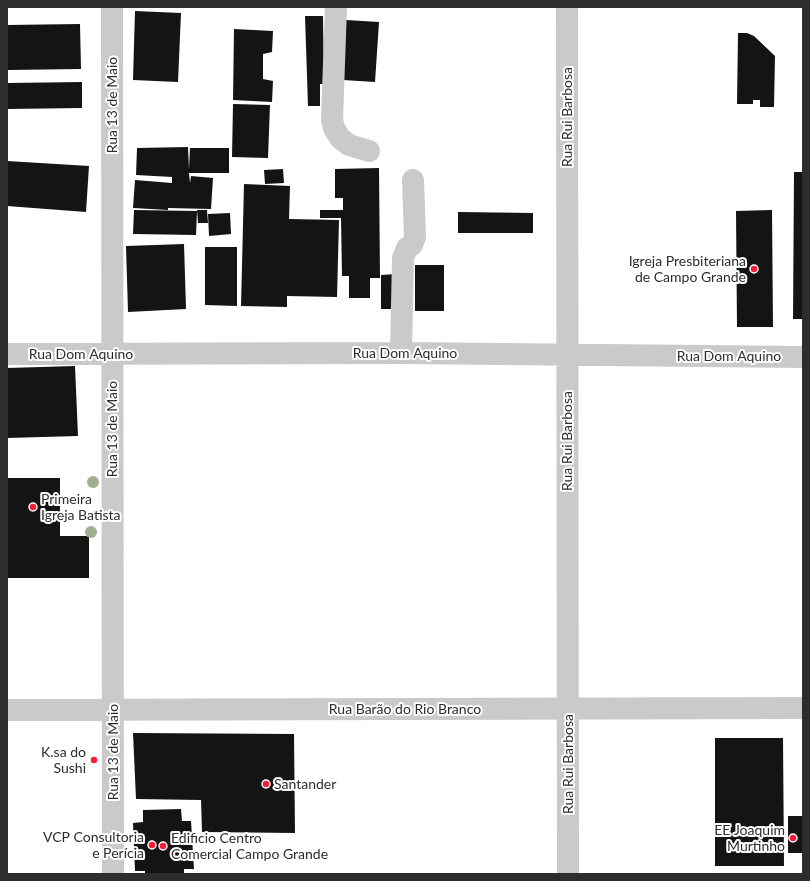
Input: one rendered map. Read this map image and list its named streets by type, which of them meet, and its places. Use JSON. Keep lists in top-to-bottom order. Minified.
{"streets":{"street":["Rua 13 de Maio","Rua Rui Barbosa","Rua Dom Aquino","Rua Barão do Rio Branco"]},"crossings":[["Rua 13 de Maio","Rua Dom Aquino"],["Rua 13 de Maio","Rua Barão do Rio Branco"],["Rua Rui Barbosa","Rua Dom Aquino"],["Rua Rui Barbosa","Rua Barão do Rio Branco"]],"places":["Igreja Presbiteriana de Campo Grande","Primeira Igreja Batista","K.sa do Sushi","Santander","EE Joaquim Murtinho","VCP Consultoria e Perícia","Edificio Centro Comercial Campo Grande"]}
